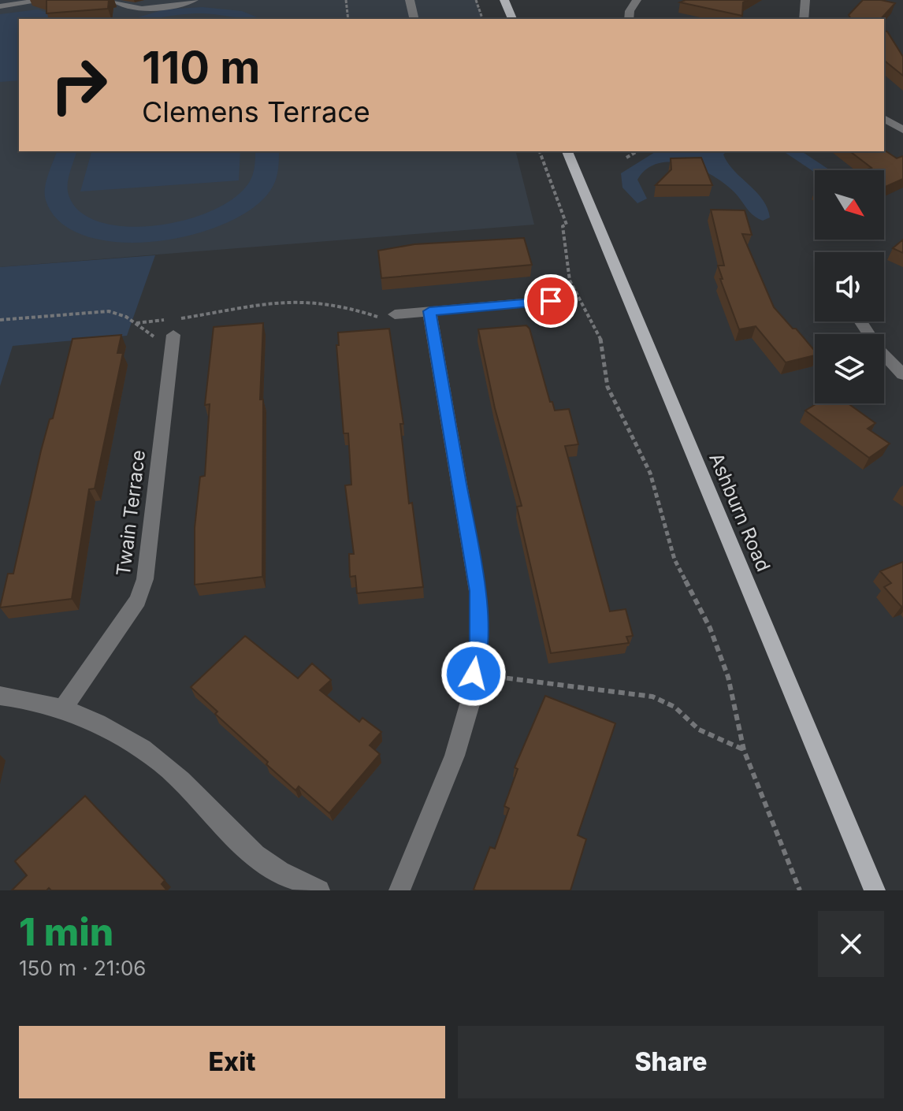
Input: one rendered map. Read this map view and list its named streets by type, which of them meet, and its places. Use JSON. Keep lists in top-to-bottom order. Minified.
{"streets":{"main road":["Ashburn Road"],"street":["Twain Terrace"]},"north":"bottom right","page":{"turn":["110 m","Clemens Terrace"],"heading":["1 min","150 m · 21:06"],"buttons":["Exit","Share"]}}
